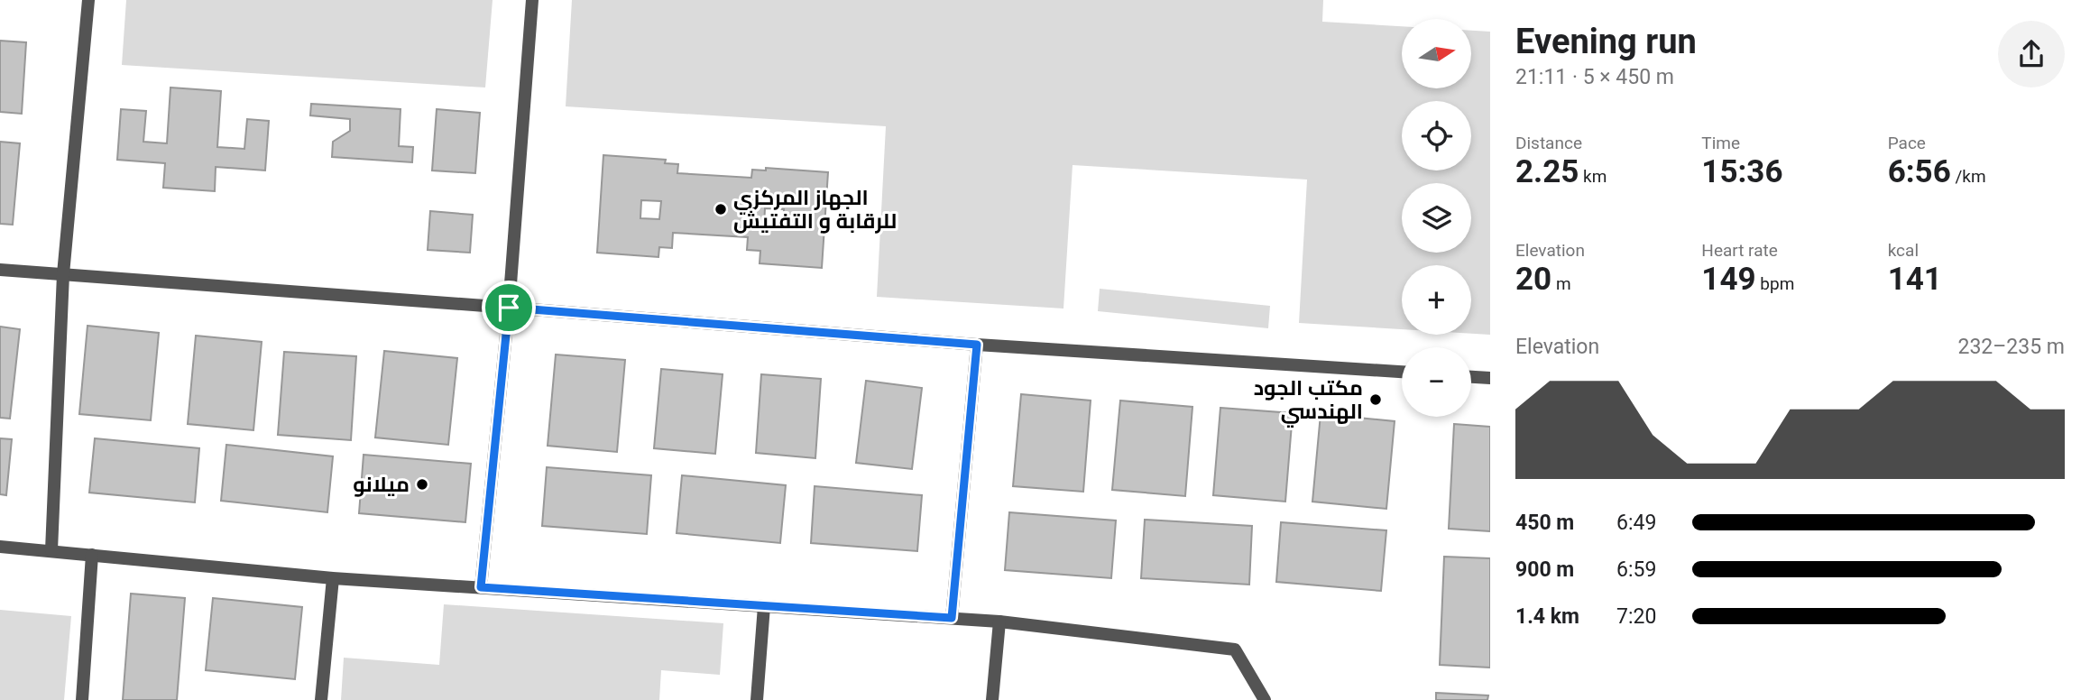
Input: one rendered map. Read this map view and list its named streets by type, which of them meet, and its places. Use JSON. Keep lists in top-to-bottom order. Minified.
{"places":["الجهاز المركزي للرقابة و التفتيش","مكتب الجود الهندسي","ميلانو"],"north":"right","page":{"heading":["Evening run","21:11 · 5 × 450 m"],"map_buttons":["+","−"],"stats":[["Distance","2.25 km"],["Time","15:36"],["Pace","6:56 /km"],["Elevation","20 m"],["Heart rate","149 bpm"],["kcal","141"]],"chart":["Elevation","232–235 m"],"list":[{"name":"450 m","note":"6:49"},{"name":"900 m","note":"6:59"},{"name":"1.4 km","note":"7:20"}]}}
